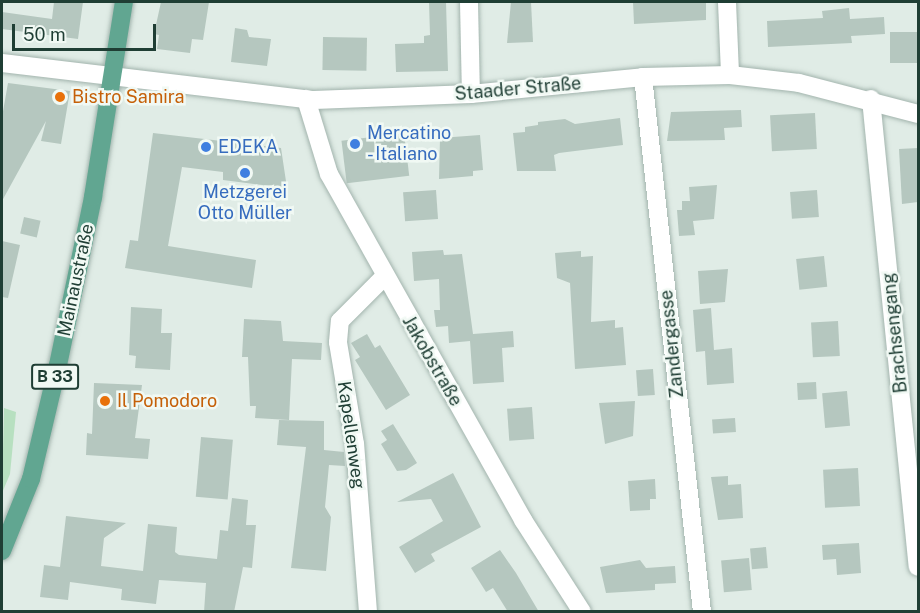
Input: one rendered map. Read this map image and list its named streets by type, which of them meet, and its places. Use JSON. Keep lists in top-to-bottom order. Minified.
{"streets":{"main road":["Mainaustraße","B 33"],"street":["Staader Straße","Brachsengang","Zandergasse","Jakobstraße","Kapellenweg"]},"crossings":[["Staader Straße","Mainaustraße"],["Staader Straße","Brachsengang"],["Staader Straße","Zandergasse"],["Staader Straße","Jakobstraße"],["Jakobstraße","Kapellenweg"]],"places":["Bistro Samira","Mercatino - Italiano","EDEKA","Metzgerei Otto Müller","Il Pomodoro"],"scale_bar":"50 m"}
